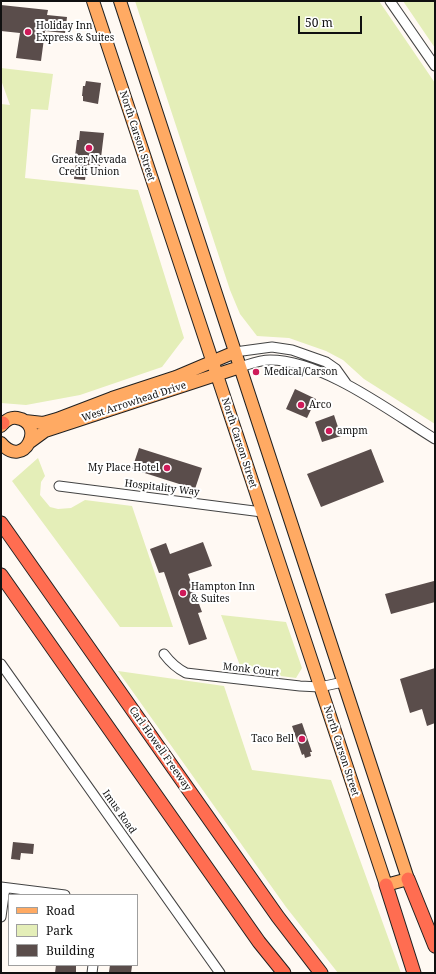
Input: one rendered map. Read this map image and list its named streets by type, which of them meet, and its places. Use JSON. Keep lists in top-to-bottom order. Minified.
{"streets":{"highway":["Carl Howell Freeway"],"main road":["North Carson Street","West Arrowhead Drive"],"street":["Hospitality Way","Monk Court","Imus Road"]},"crossings":[["North Carson Street","West Arrowhead Drive"],["North Carson Street","Hospitality Way"],["North Carson Street","Monk Court"]],"places":["Holiday Inn Express & Suites","Greater Nevada Credit Union","Medical/Carson","Arco","ampm","My Place Hotel","Hampton Inn & Suites","Taco Bell"],"legend":["Road","Park","Building"],"scale_bar":"50 m"}
